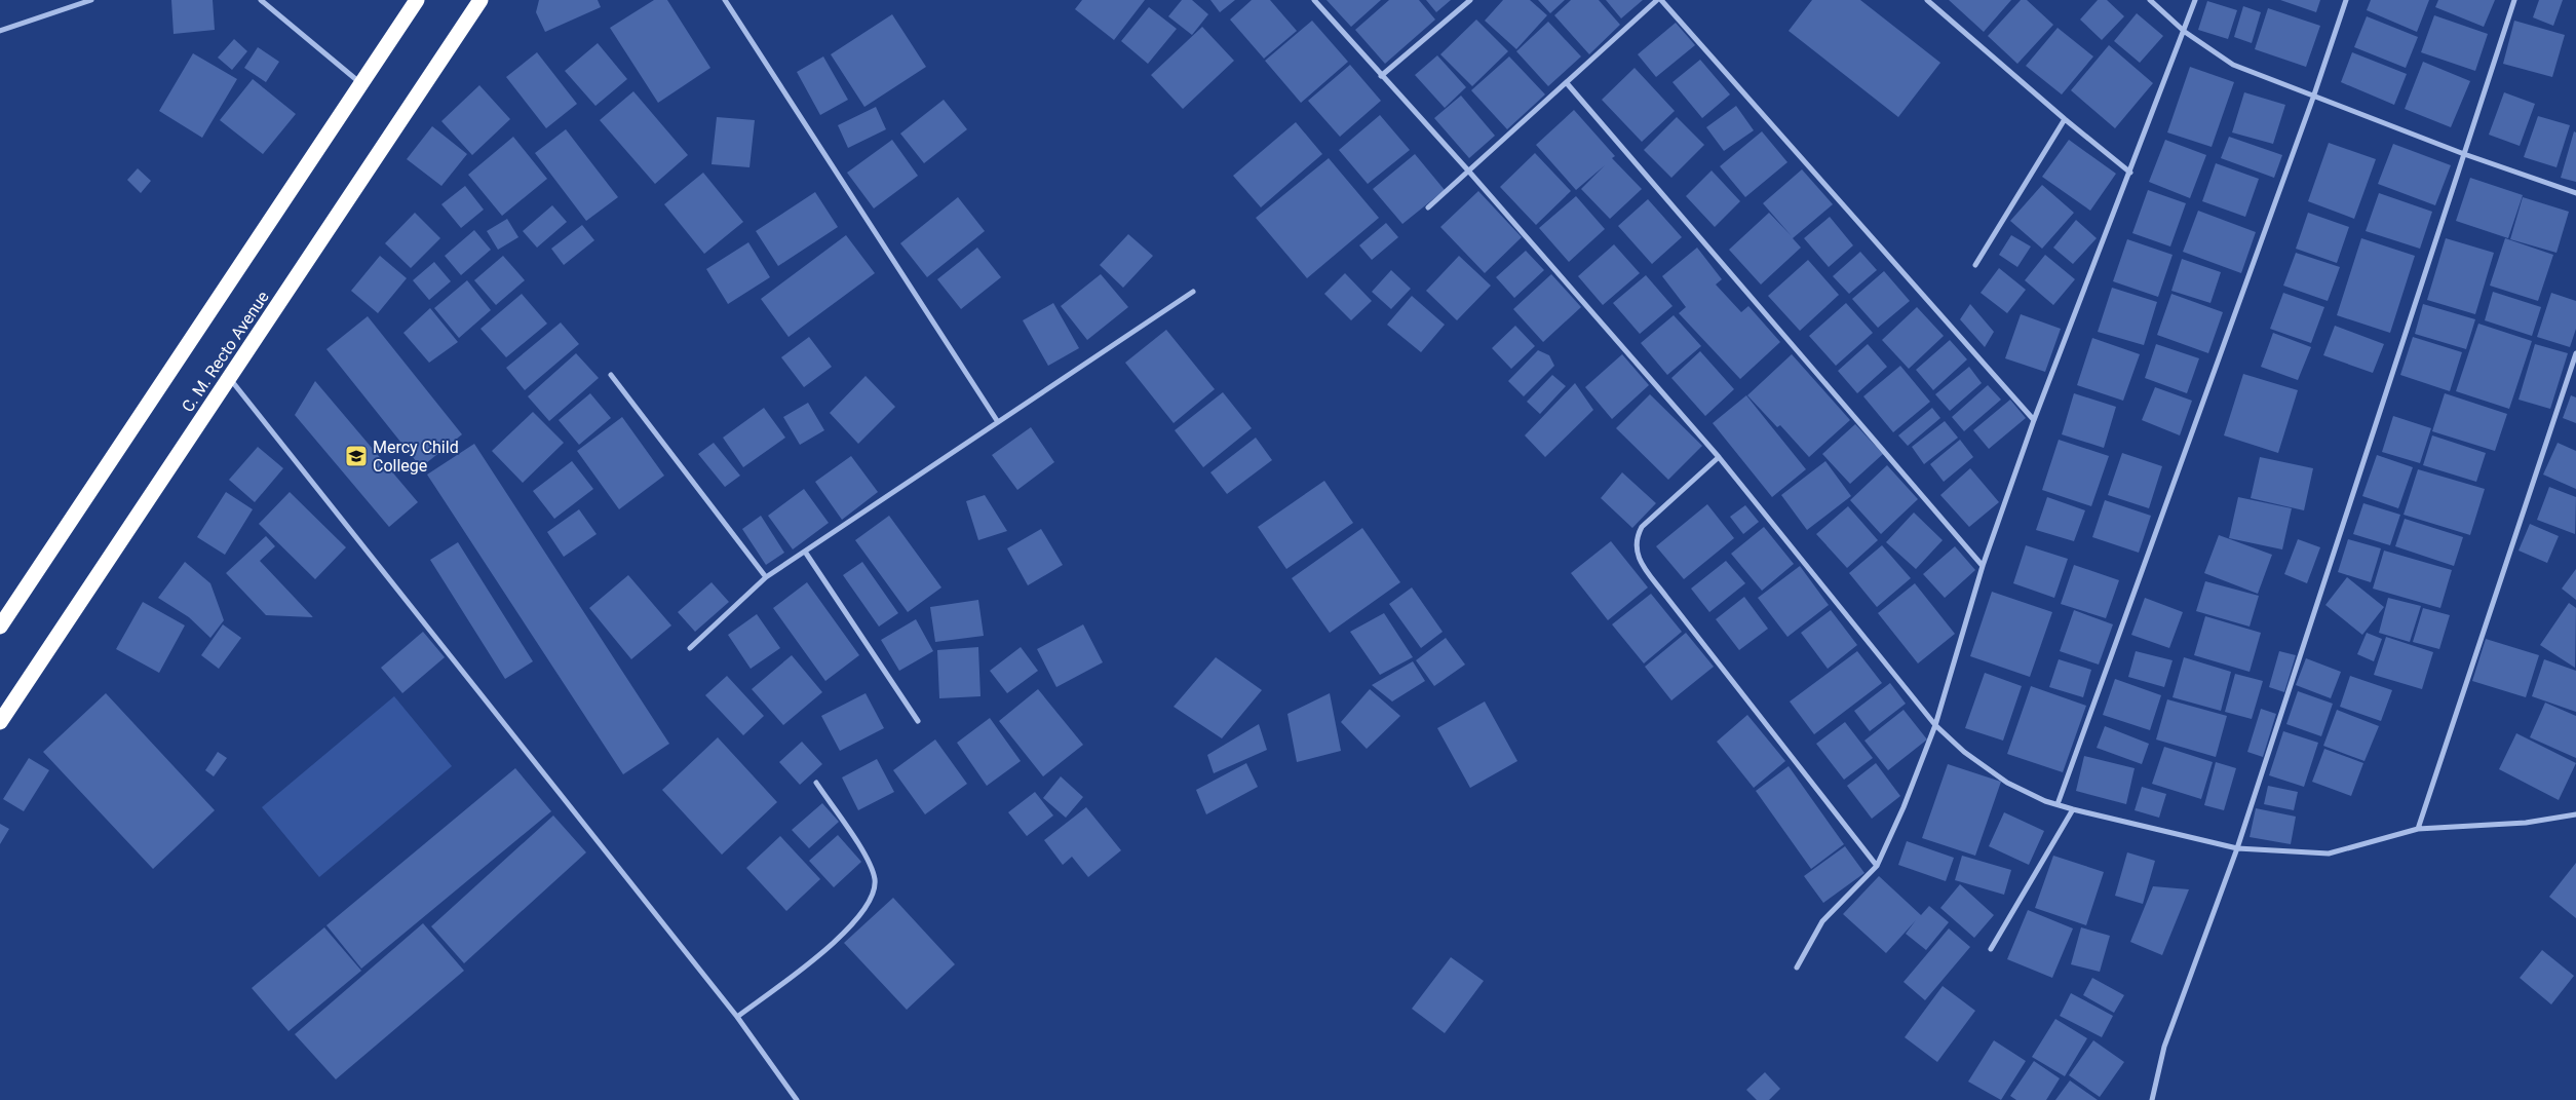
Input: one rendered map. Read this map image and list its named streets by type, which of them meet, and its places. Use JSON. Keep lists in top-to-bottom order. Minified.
{"streets":{"highway":["C. M. Recto Avenue"]},"places":{"school or university":["Mercy Child College"]}}
